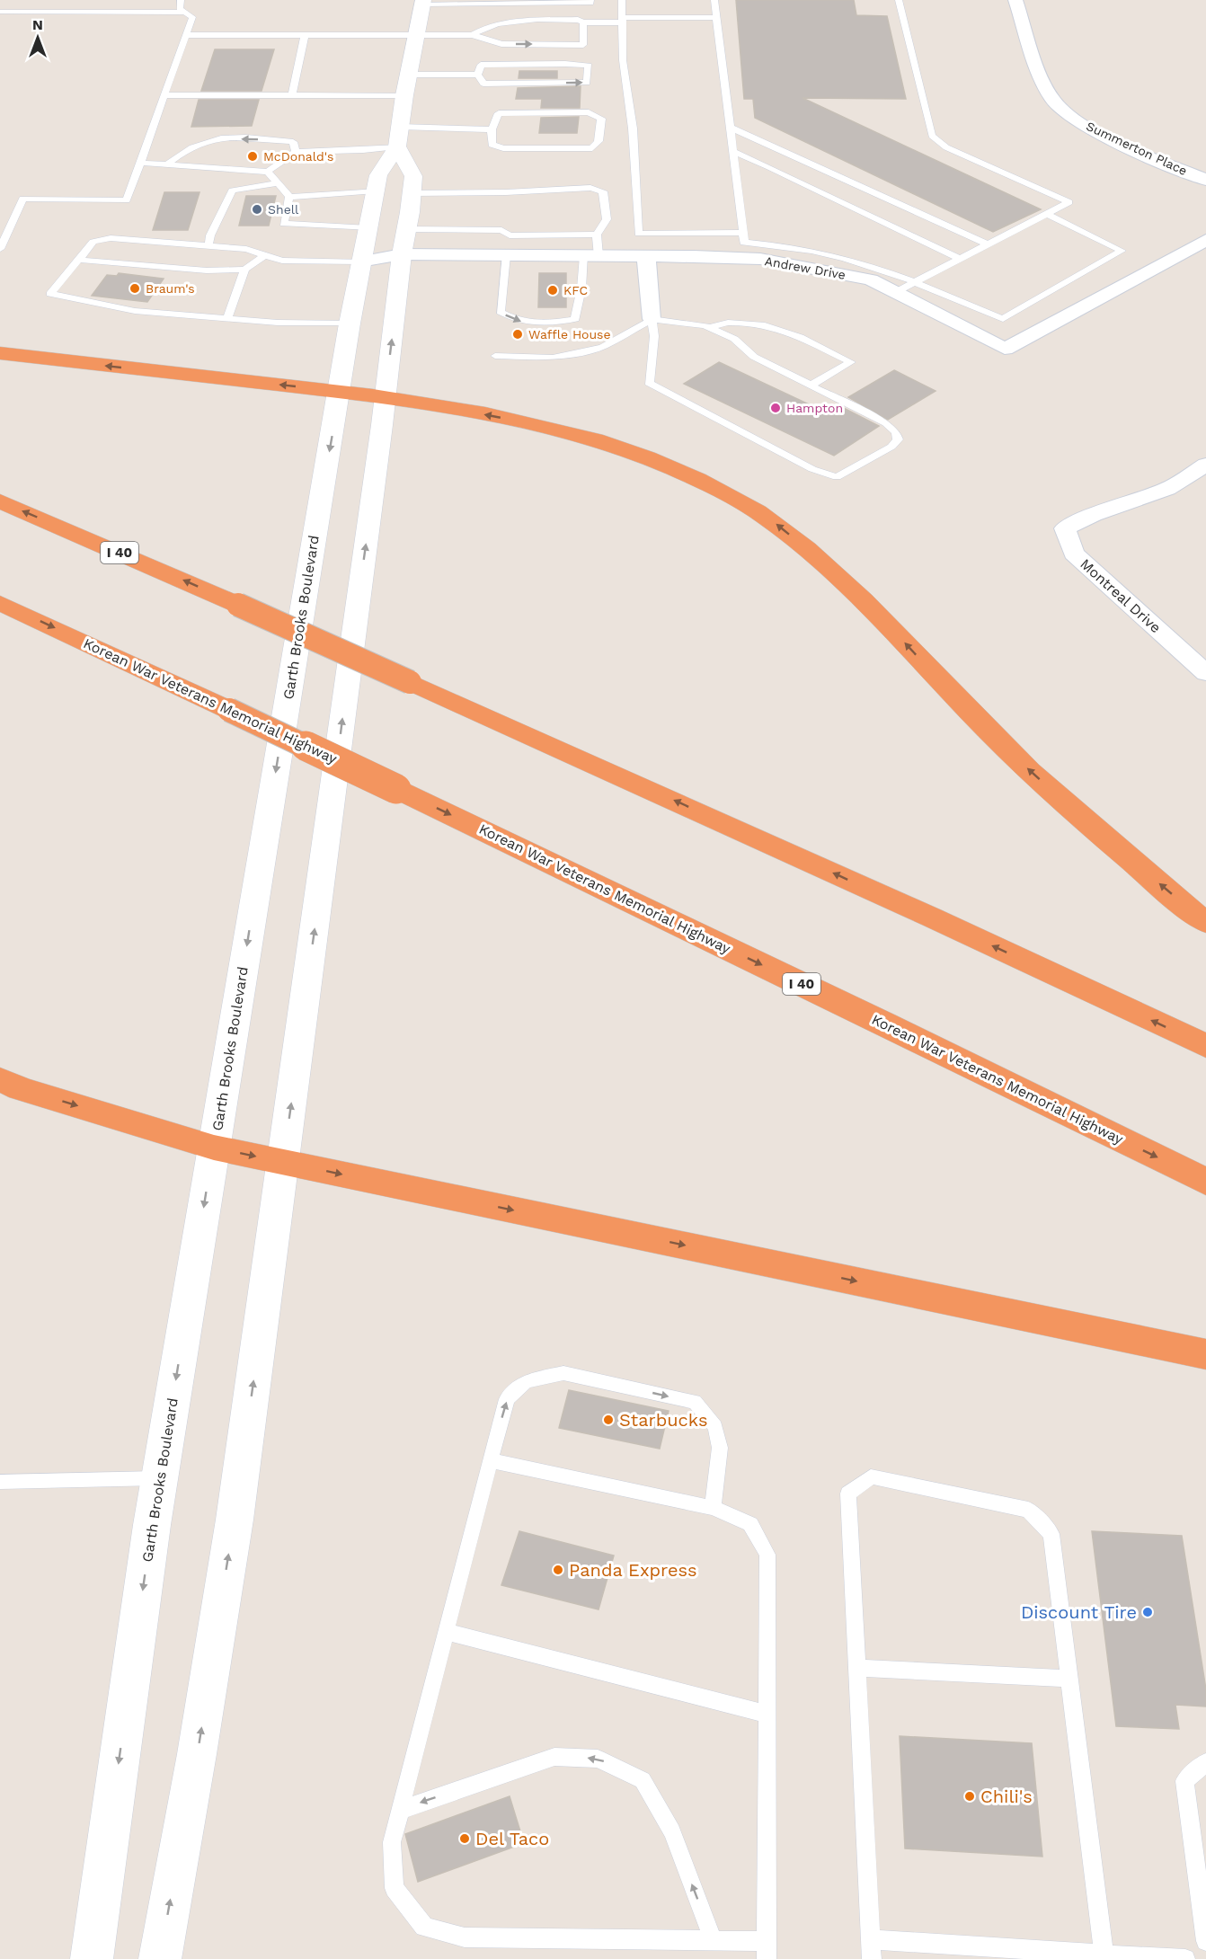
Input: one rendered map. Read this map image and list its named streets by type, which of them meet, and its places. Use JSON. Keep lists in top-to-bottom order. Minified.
{"streets":{"highway":["I 40","Korean War Veterans Memorial Highway"],"street":["Summerton Place","Andrew Drive","Montreal Drive","Garth Brooks Boulevard"]},"crossings":[["Andrew Drive","Garth Brooks Boulevard"]],"places":["McDonald's","Shell","Braum's","KFC","Waffle House","Hampton","Starbucks","Panda Express","Discount Tire","Chili's","Del Taco"],"north":"top"}
